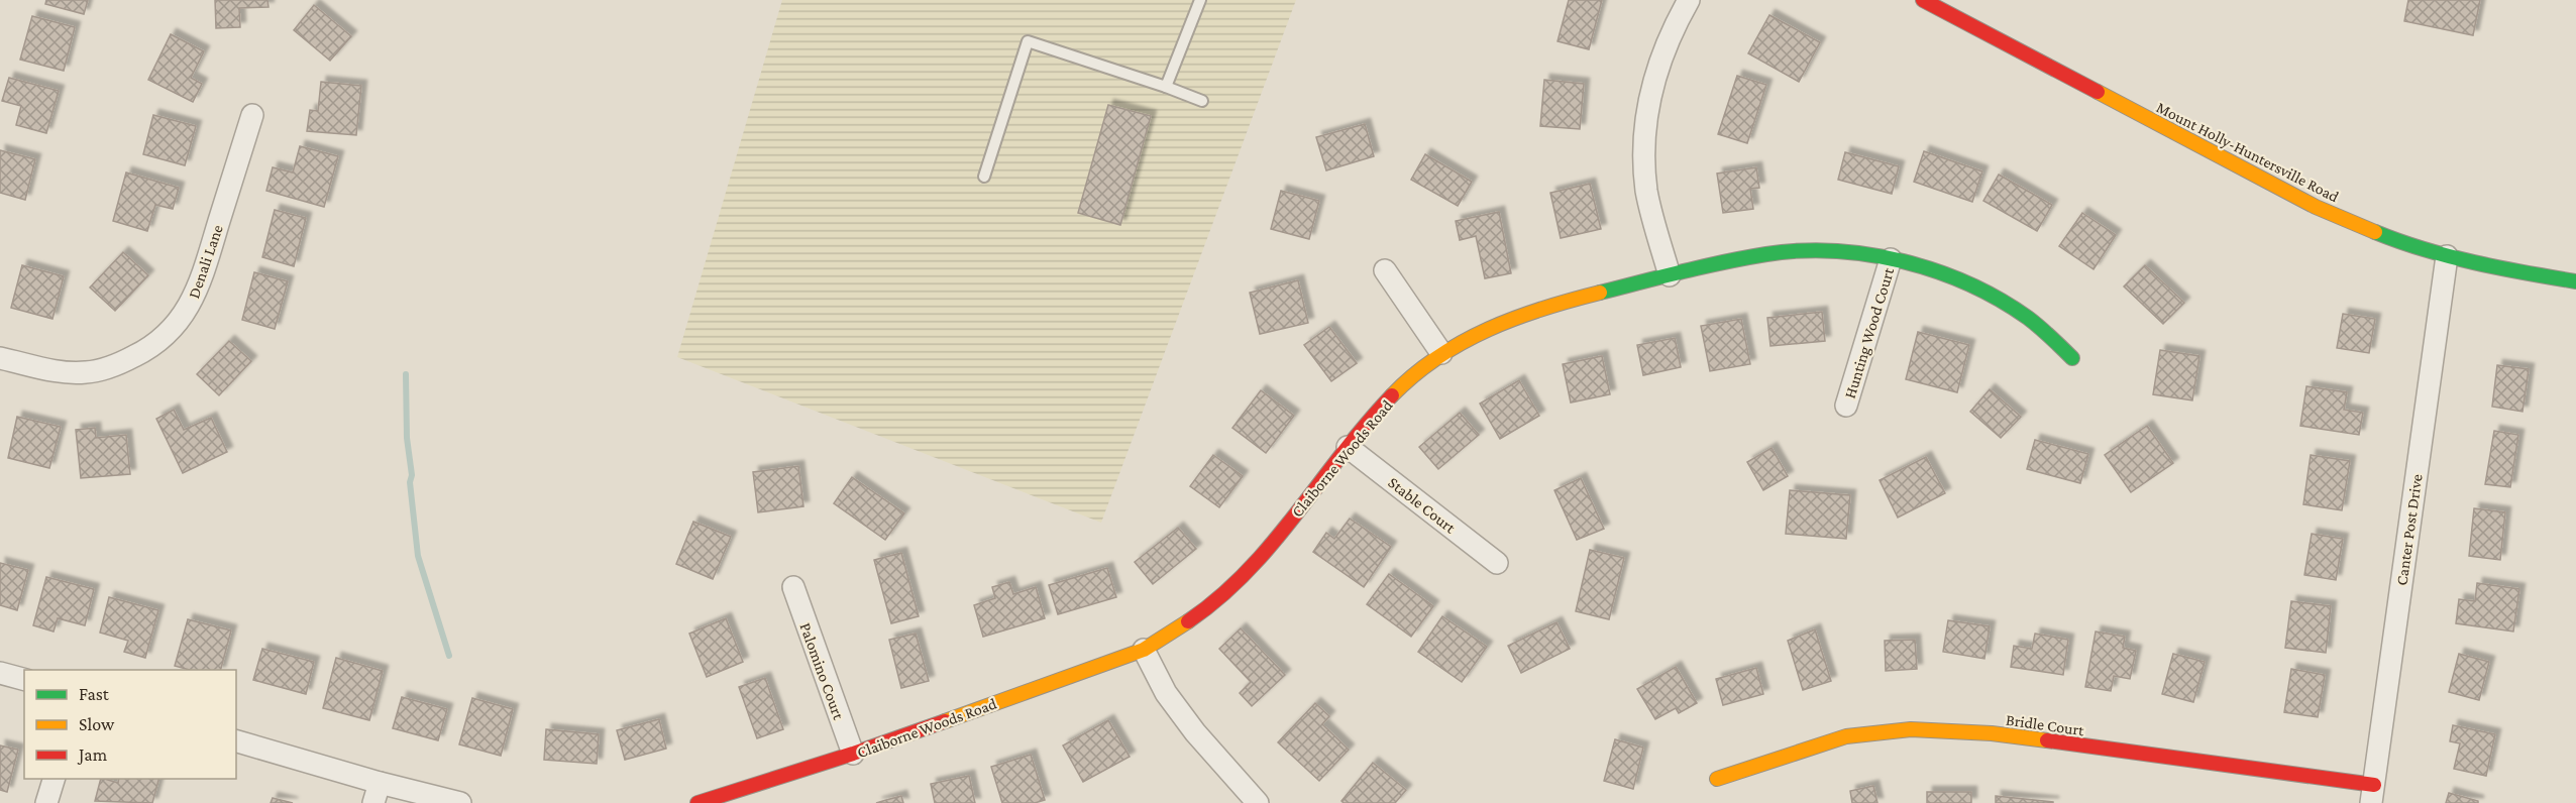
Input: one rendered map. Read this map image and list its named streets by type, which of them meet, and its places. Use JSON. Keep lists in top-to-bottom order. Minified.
{"streets":{"street":["Mount Holly-Huntersville Road","Denali Lane","Hunting Wood Court","Claiborne Woods Road","Stable Court","Canter Post Drive","Palomino Court","Bridle Court"]},"crossings":[["Mount Holly-Huntersville Road","Canter Post Drive"],["Hunting Wood Court","Claiborne Woods Road"],["Claiborne Woods Road","Stable Court"],["Claiborne Woods Road","Palomino Court"],["Canter Post Drive","Bridle Court"]],"legend":["Fast","Slow","Jam"]}
